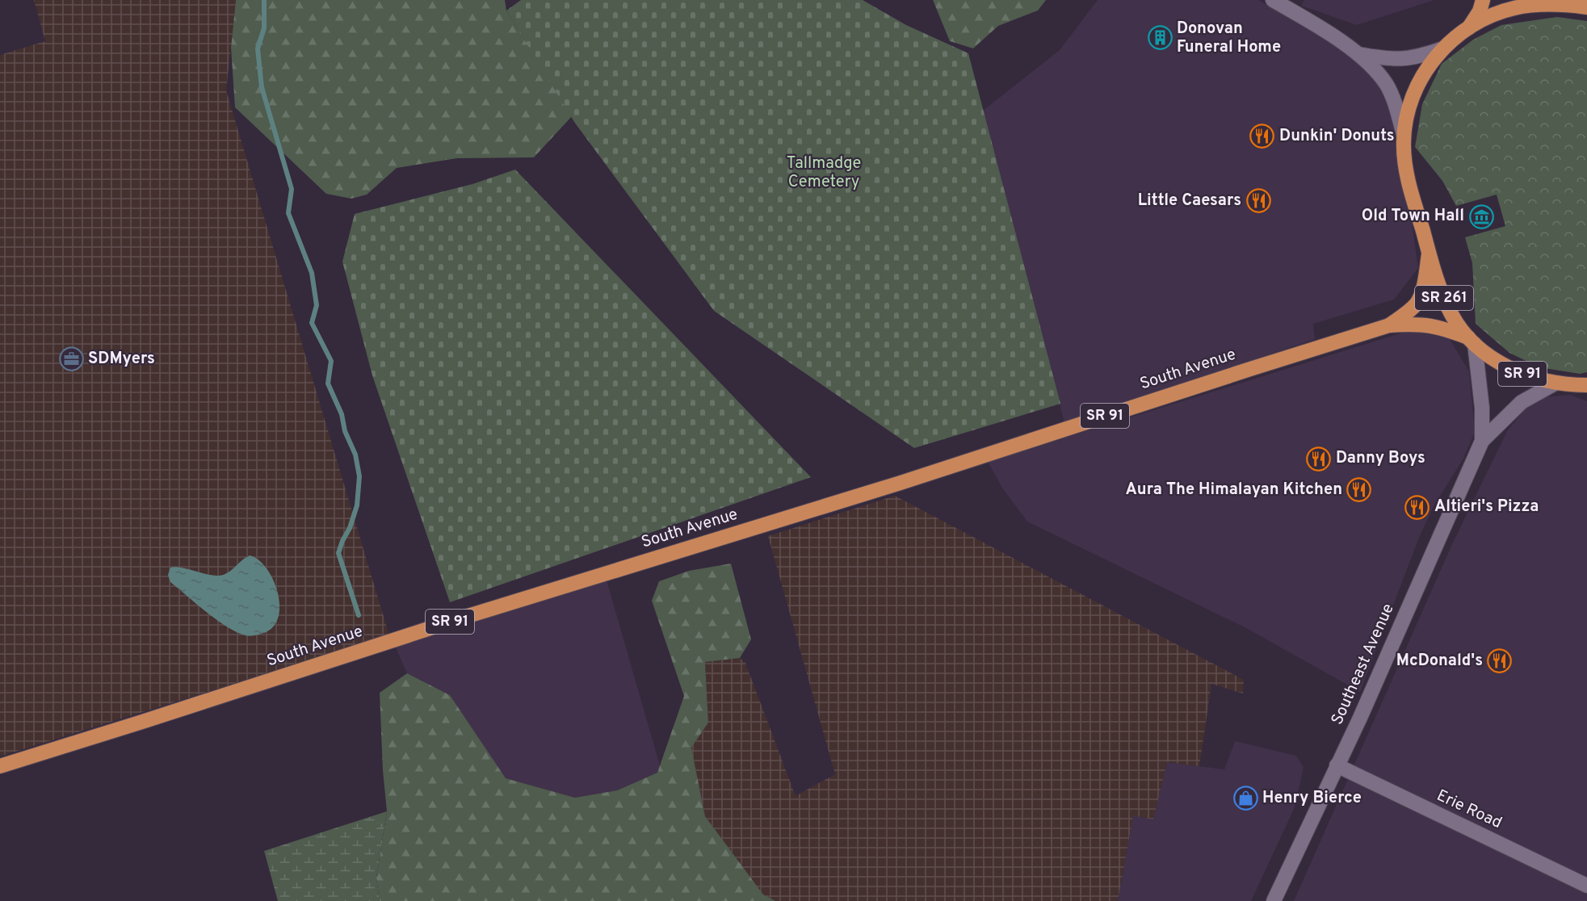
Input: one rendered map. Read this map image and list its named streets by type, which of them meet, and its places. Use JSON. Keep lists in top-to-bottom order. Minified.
{"streets":{"main road":["SR 261","South Avenue","SR 91"],"street":["Southeast Avenue","Erie Road"]},"crossings":[["SR 261","South Avenue"],["SR 261","SR 91"],["SR 261","Southeast Avenue"],["South Avenue","SR 91"],["South Avenue","Southeast Avenue"],["SR 91","Southeast Avenue"],["Southeast Avenue","Erie Road"]],"parks":["Tallmadge Cemetery"],"places":{"building":["Donovan Funeral Home"],"restaurant":["Dunkin' Donuts","Little Caesars","Danny Boys","Aura The Himalayan Kitchen","Altieri's Pizza","McDonald's"],"museum":["Old Town Hall"],"office":["SDMyers"],"shop":["Henry Bierce"]}}
